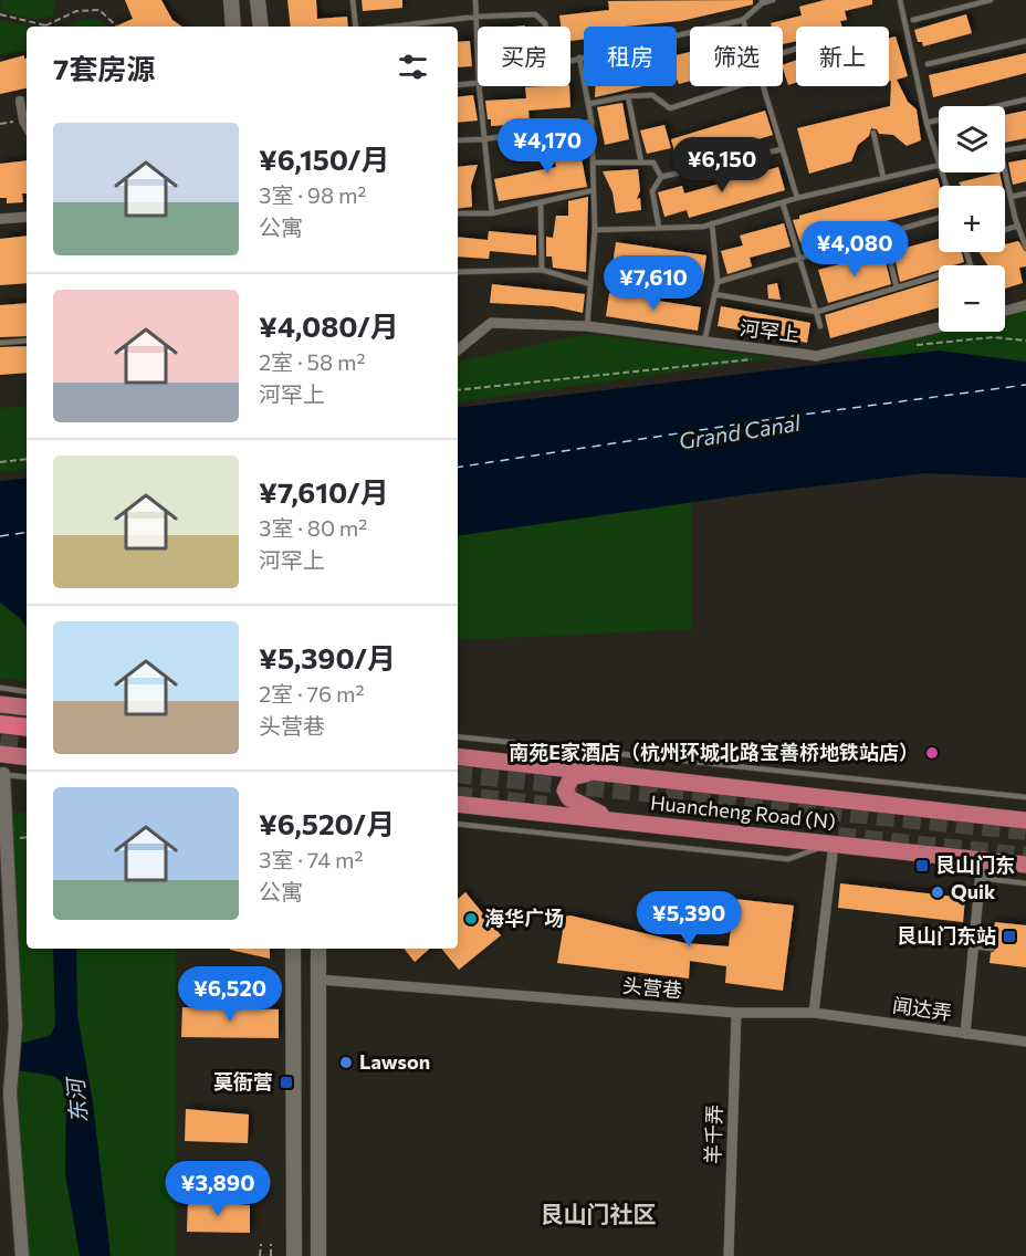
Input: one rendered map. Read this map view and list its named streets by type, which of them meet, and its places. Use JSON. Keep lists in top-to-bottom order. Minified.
{"streets":{"main road":["Huancheng Road (N)"],"street":["河罕上","头营巷","闻达弄","羊千弄"]},"crossings":[["头营巷","闻达弄"],["头营巷","羊千弄"]],"districts":["艮山门社区"],"water":["Grand Canal","东河"],"places":{"other":["南苑E家酒店（杭州环城北路宝善桥地铁站店）","Quik","海华广场","Lawson"],"transit":["艮山门东","艮山门东站","莫衙营"]},"page":{"chip":["买房","租房","筛选","新上"],"heading":"7套房源","map_buttons":["+","−"],"list":[{"name":"¥6,150/月","note":"3室 · 98 m² · 公寓"},{"name":"¥4,080/月","note":"2室 · 58 m² · 河罕上"},{"name":"¥7,610/月","note":"3室 · 80 m² · 河罕上"},{"name":"¥5,390/月","note":"2室 · 76 m² · 头营巷"},{"name":"¥6,520/月","note":"3室 · 74 m² · 公寓"}],"price":["¥4,170","¥6,150","¥4,080","¥7,610","¥5,390","¥6,520","¥3,890"]}}
